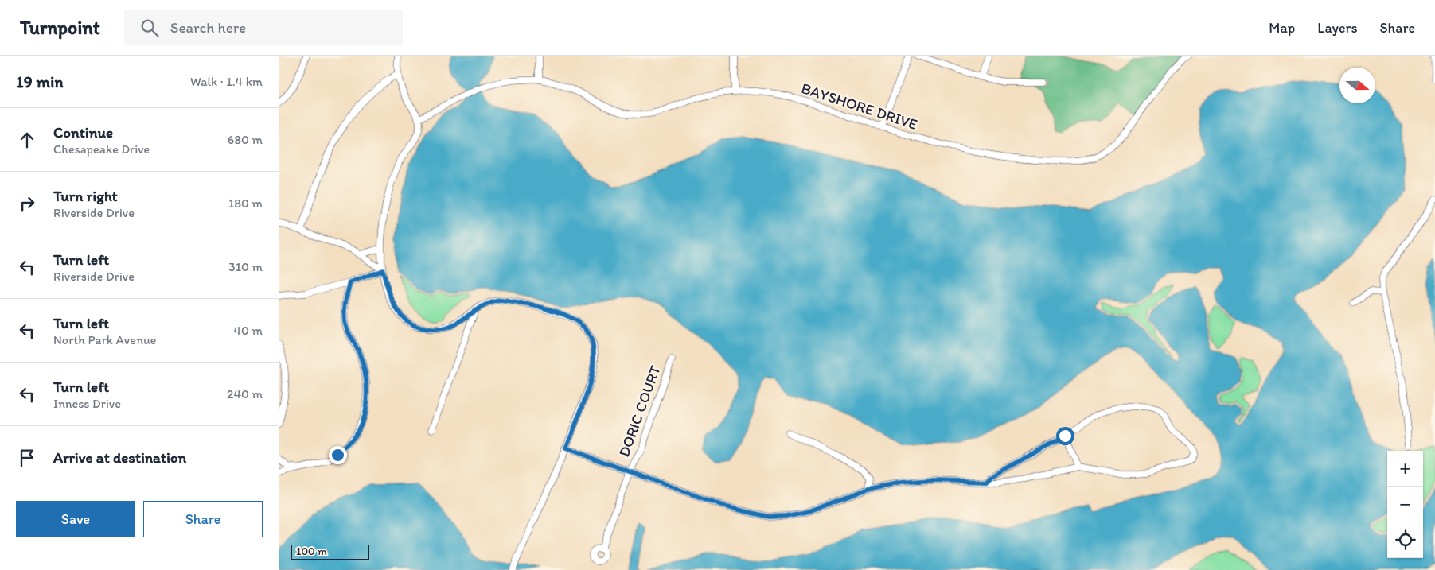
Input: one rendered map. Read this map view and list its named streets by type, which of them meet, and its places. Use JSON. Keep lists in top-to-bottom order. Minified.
{"streets":{"street":["BAYSHORE DRIVE","DORIC COURT"]},"scale_bar":"100 m","north":"right","page":{"header":"Turnpoint","search":"Search here","nav":["Map","Layers","Share"],"heading":["19 min","Walk · 1.4 km"],"list":[["Continue","Chesapeake Drive","680 m"],["Turn right","Riverside Drive","180 m"],["Turn left","Riverside Drive","310 m"],["Turn left","North Park Avenue","40 m"],["Turn left","Inness Drive","240 m"],"Arrive at destination"],"map_buttons":["+","−"],"buttons":["Save","Share"],"scale":"100 m"}}
